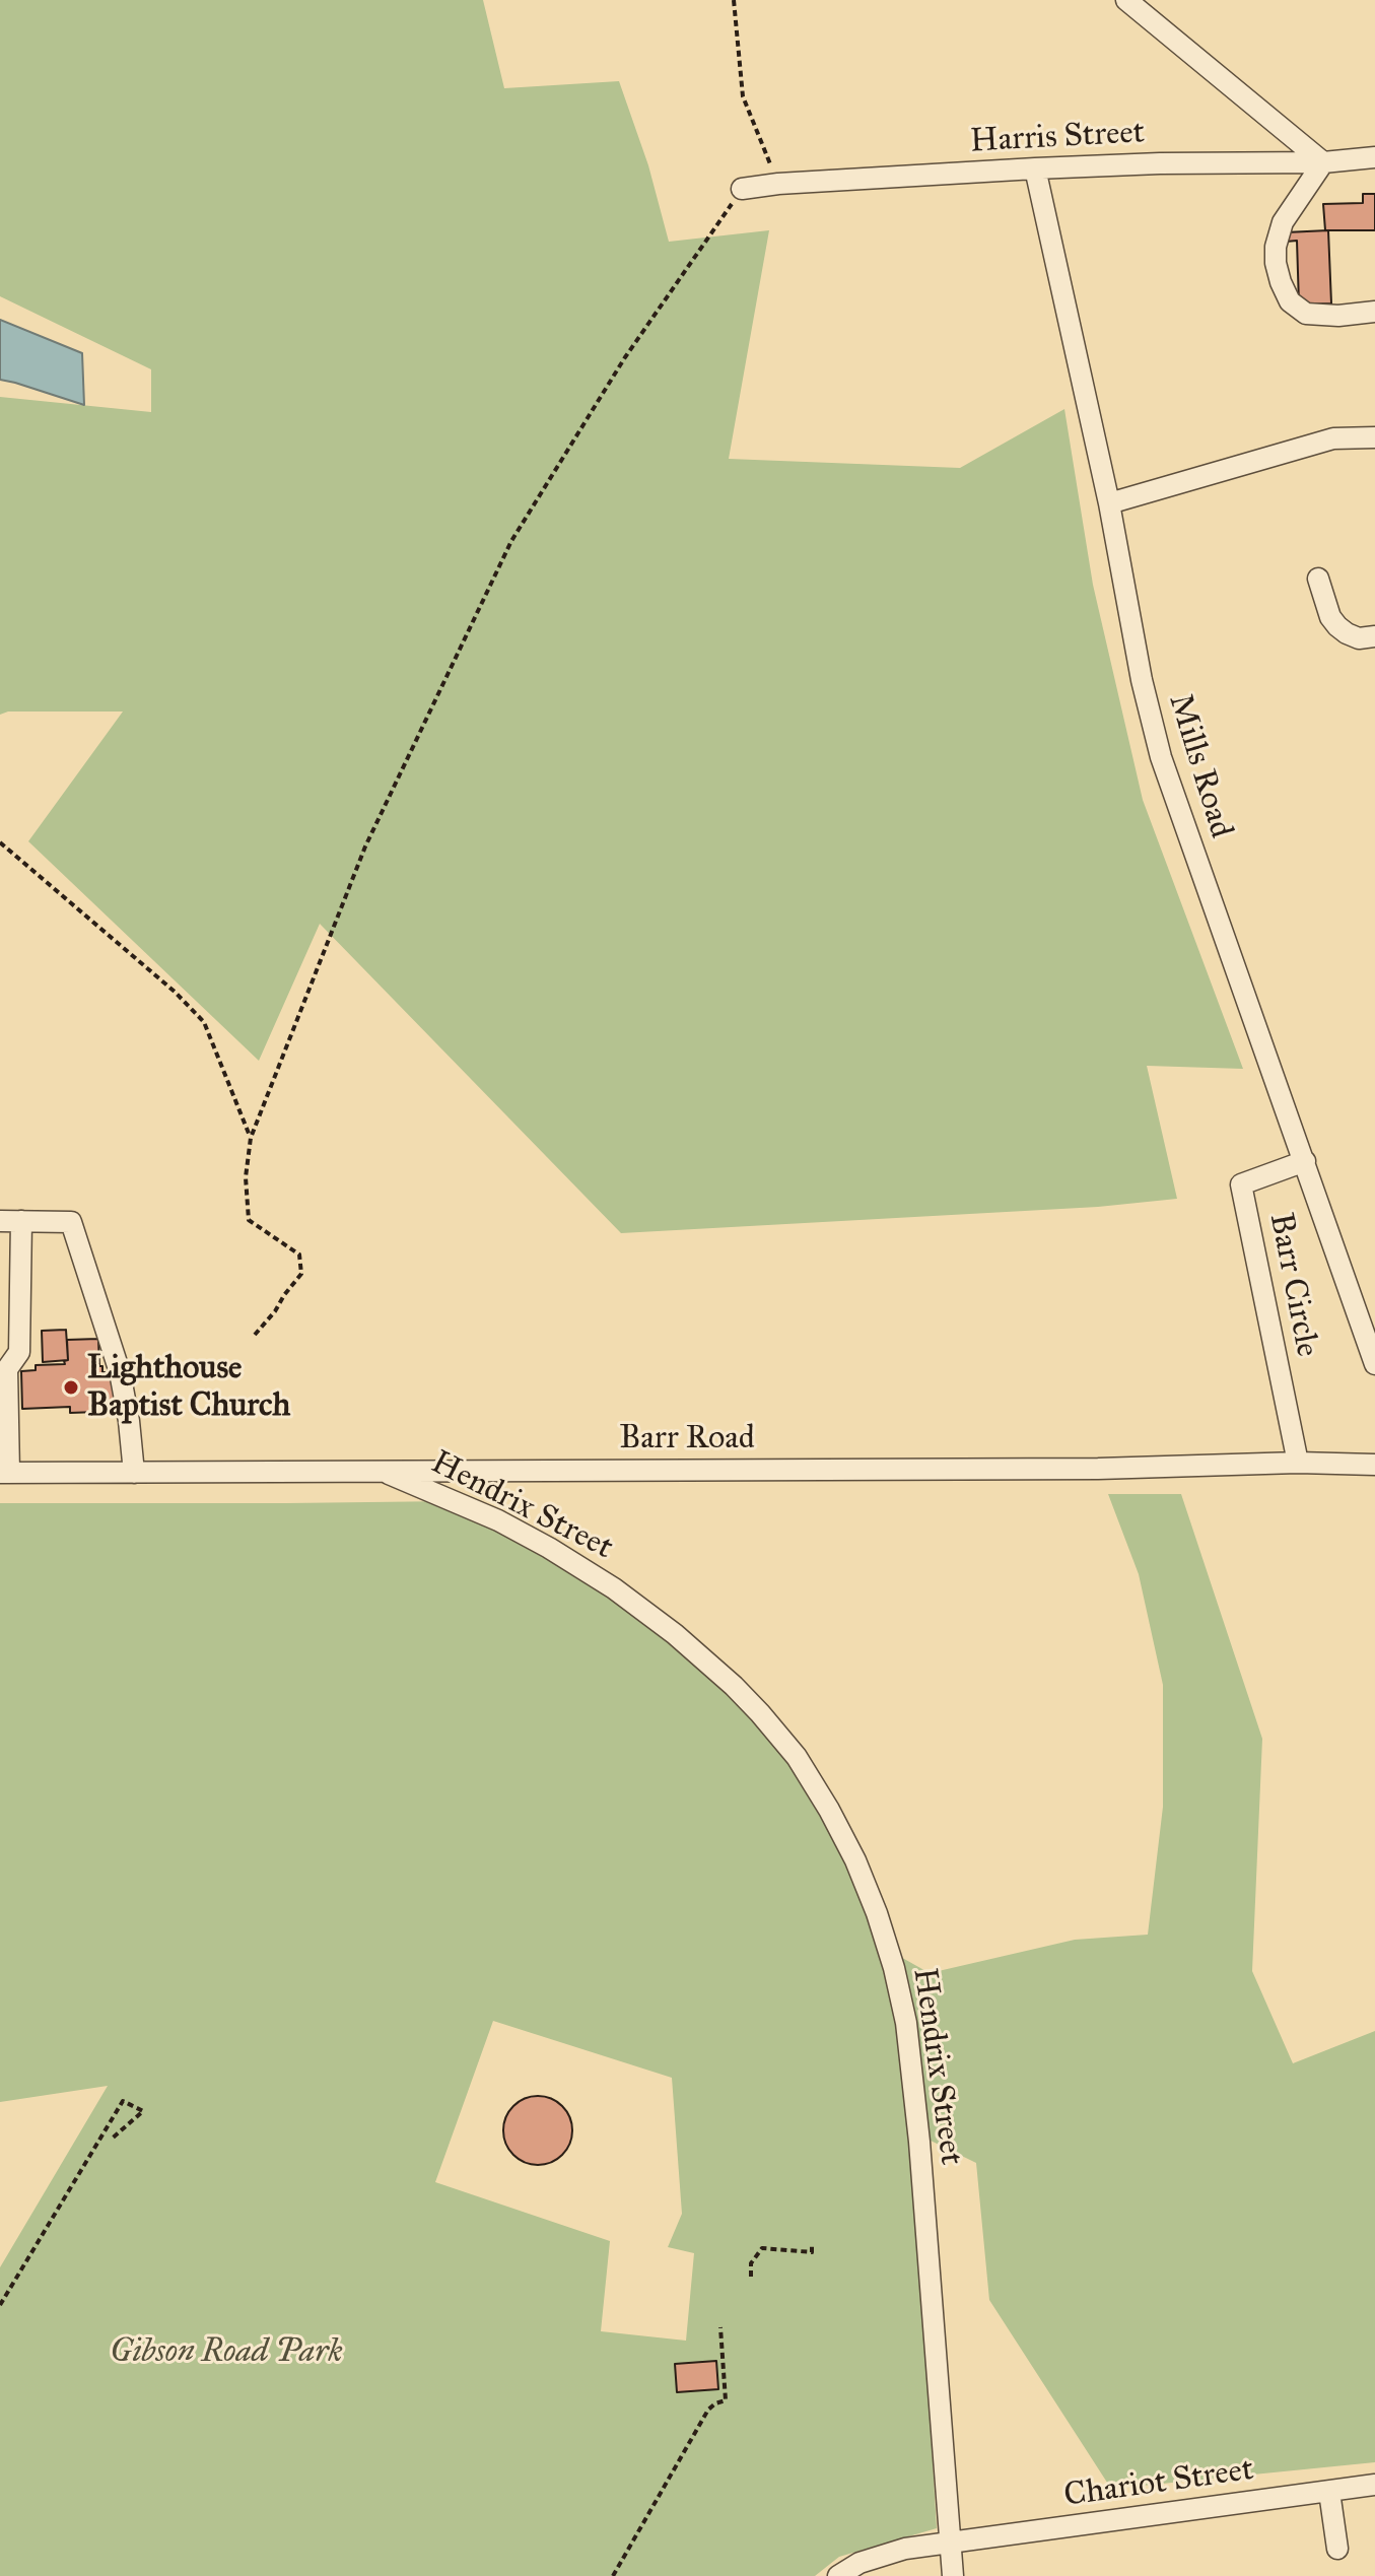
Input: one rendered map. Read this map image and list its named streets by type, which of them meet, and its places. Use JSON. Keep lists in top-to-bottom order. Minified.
{"streets":{"street":["Harris Street","Mills Road","Barr Circle","Barr Road","Hendrix Street","Chariot Street"]},"crossings":[["Harris Street","Mills Road"],["Mills Road","Barr Circle"],["Barr Circle","Barr Road"],["Barr Road","Hendrix Street"],["Hendrix Street","Chariot Street"]],"parks":["Gibson Road Park"],"places":["Lighthouse Baptist Church"]}
